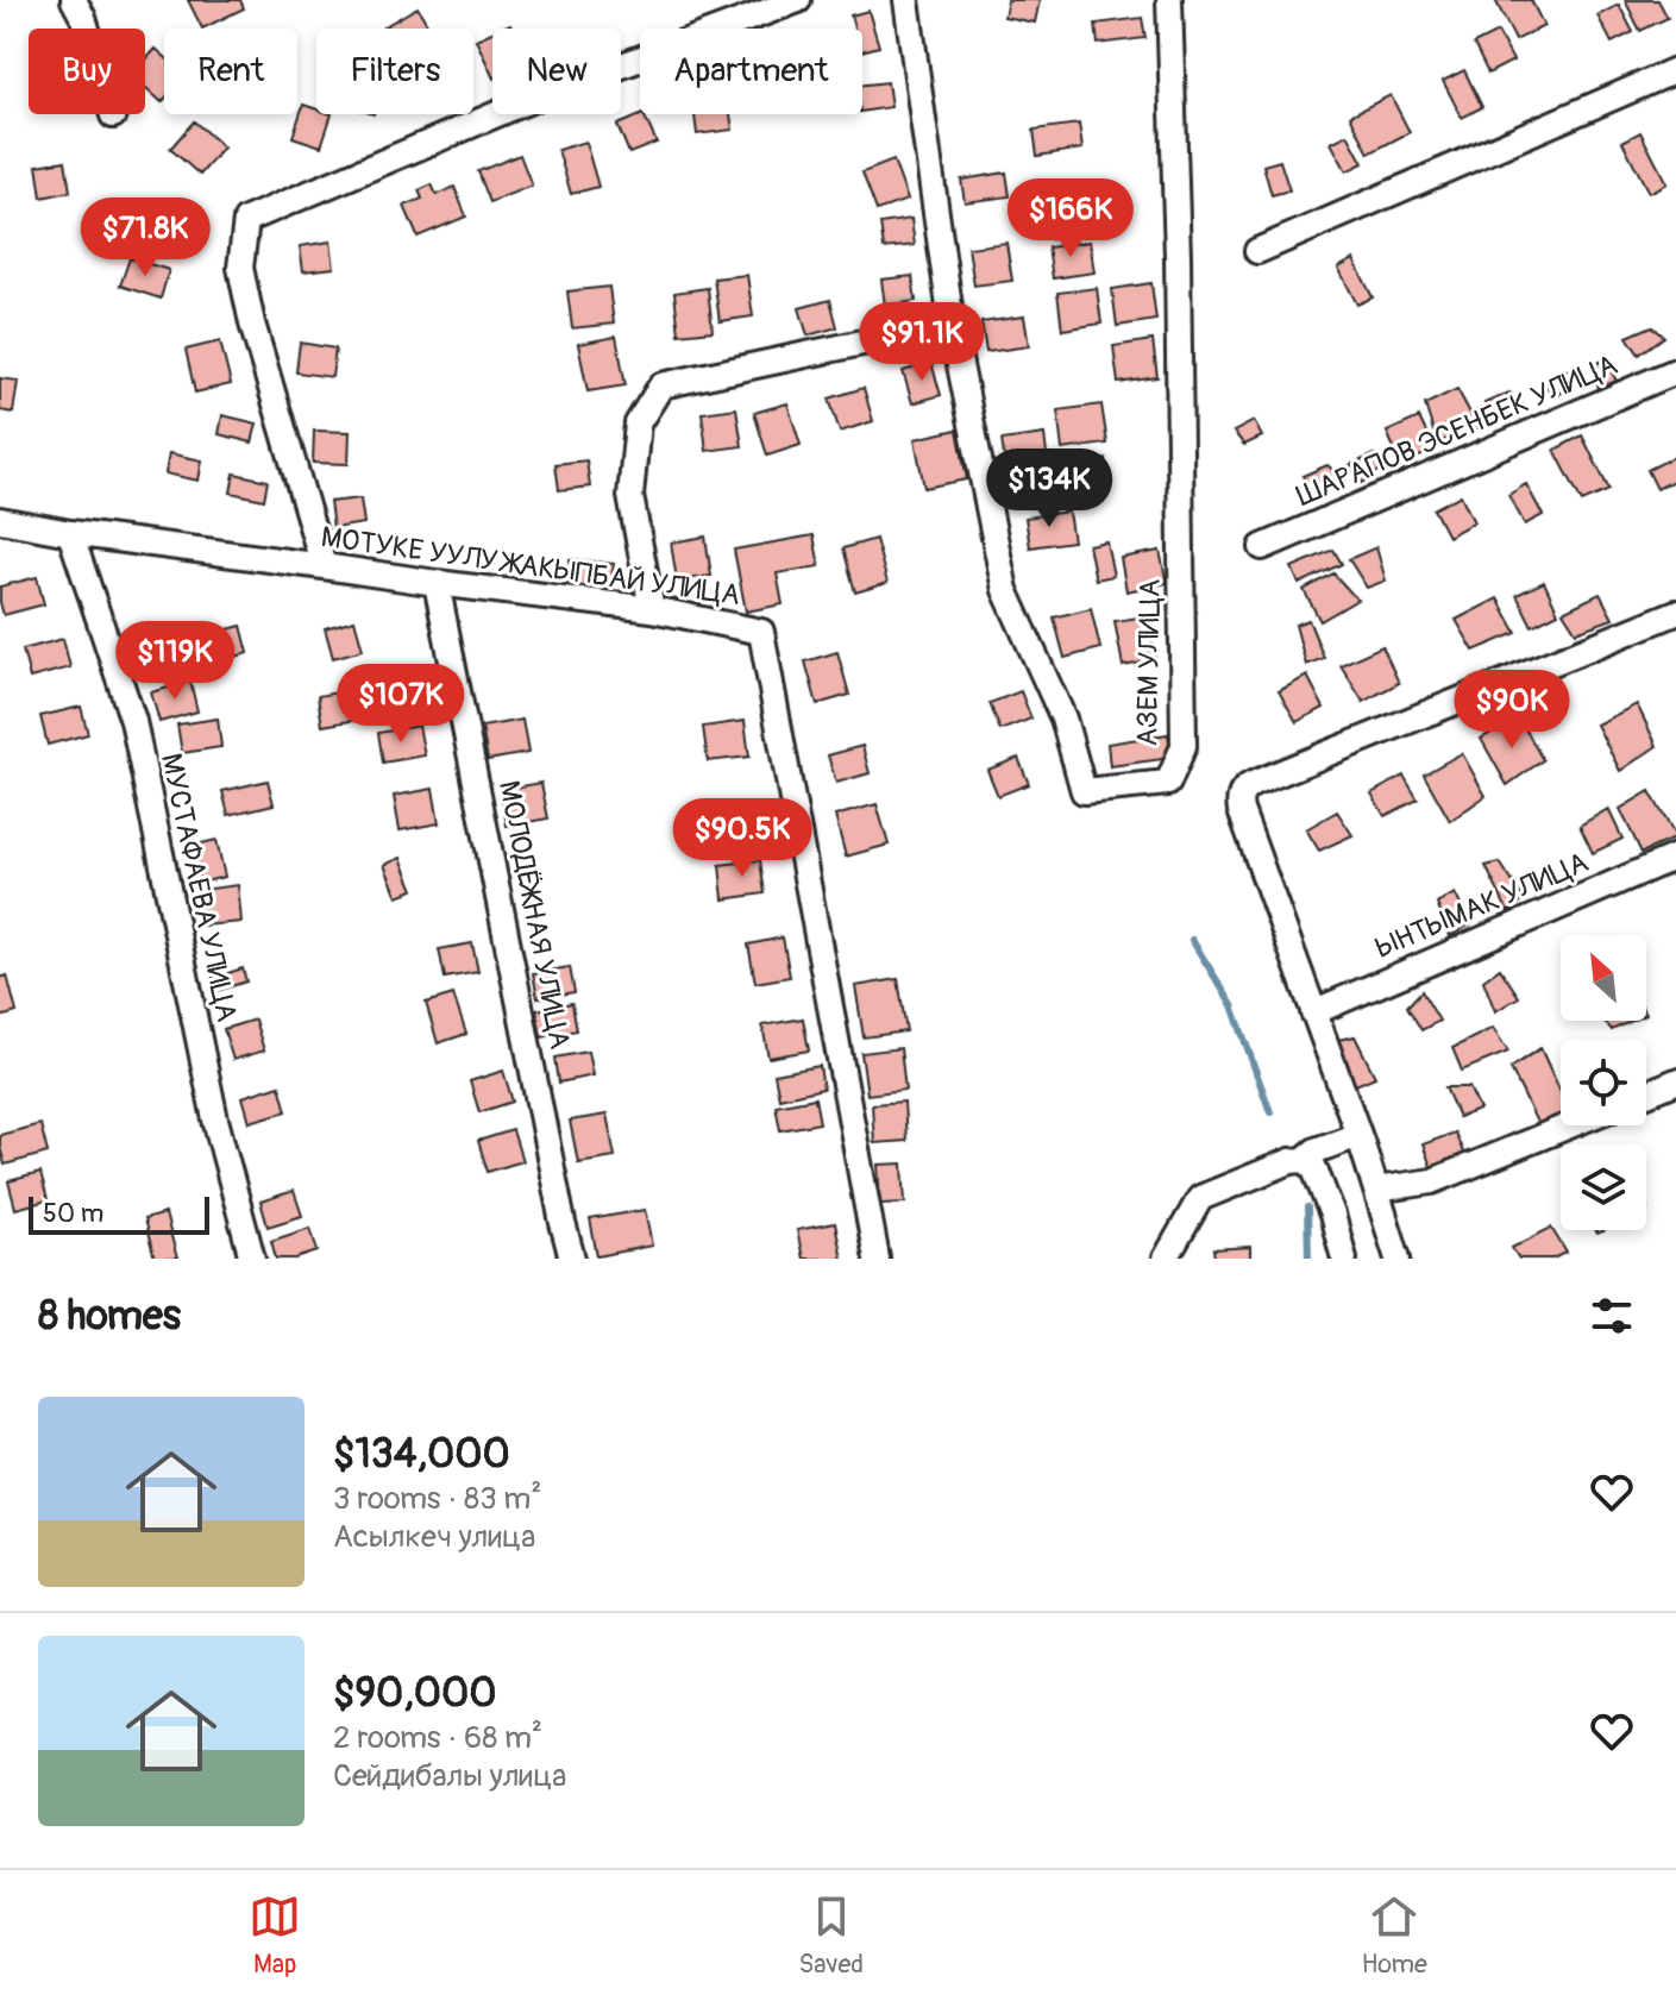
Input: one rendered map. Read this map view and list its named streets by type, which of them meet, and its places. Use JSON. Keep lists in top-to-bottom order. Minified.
{"streets":{"street":["ШАРАПОВ ЭСЕНБЕК УЛИЦА","МОТУКЕ УУЛУ ЖАКЫПБАЙ УЛИЦА","АЗЕМ УЛИЦА","МУСТАФАЕВА УЛИЦА","ЫНТЫМАК УЛИЦА","МОЛОДЁЖНАЯ УЛИЦА"]},"crossings":[["МОТУКЕ УУЛУ ЖАКЫПБАЙ УЛИЦА","МУСТАФАЕВА УЛИЦА"],["МОТУКЕ УУЛУ ЖАКЫПБАЙ УЛИЦА","МОЛОДЁЖНАЯ УЛИЦА"]],"scale_bar":"50 m","north":"top left","page":{"chip":["Buy","Rent","Filters","New","Apartment"],"price":["$166K","$71.8K","$91.1K","$134K","$119K","$107K","$90K","$90.5K"],"scale":"50 m","heading":"8 homes","list":[{"name":"$134,000","note":"3 rooms · 83 m² · Асылкеч улица"},{"name":"$90,000","note":"2 rooms · 68 m² · Сейдибалы улица"}],"tabs":["Map","Saved","Home"]}}
